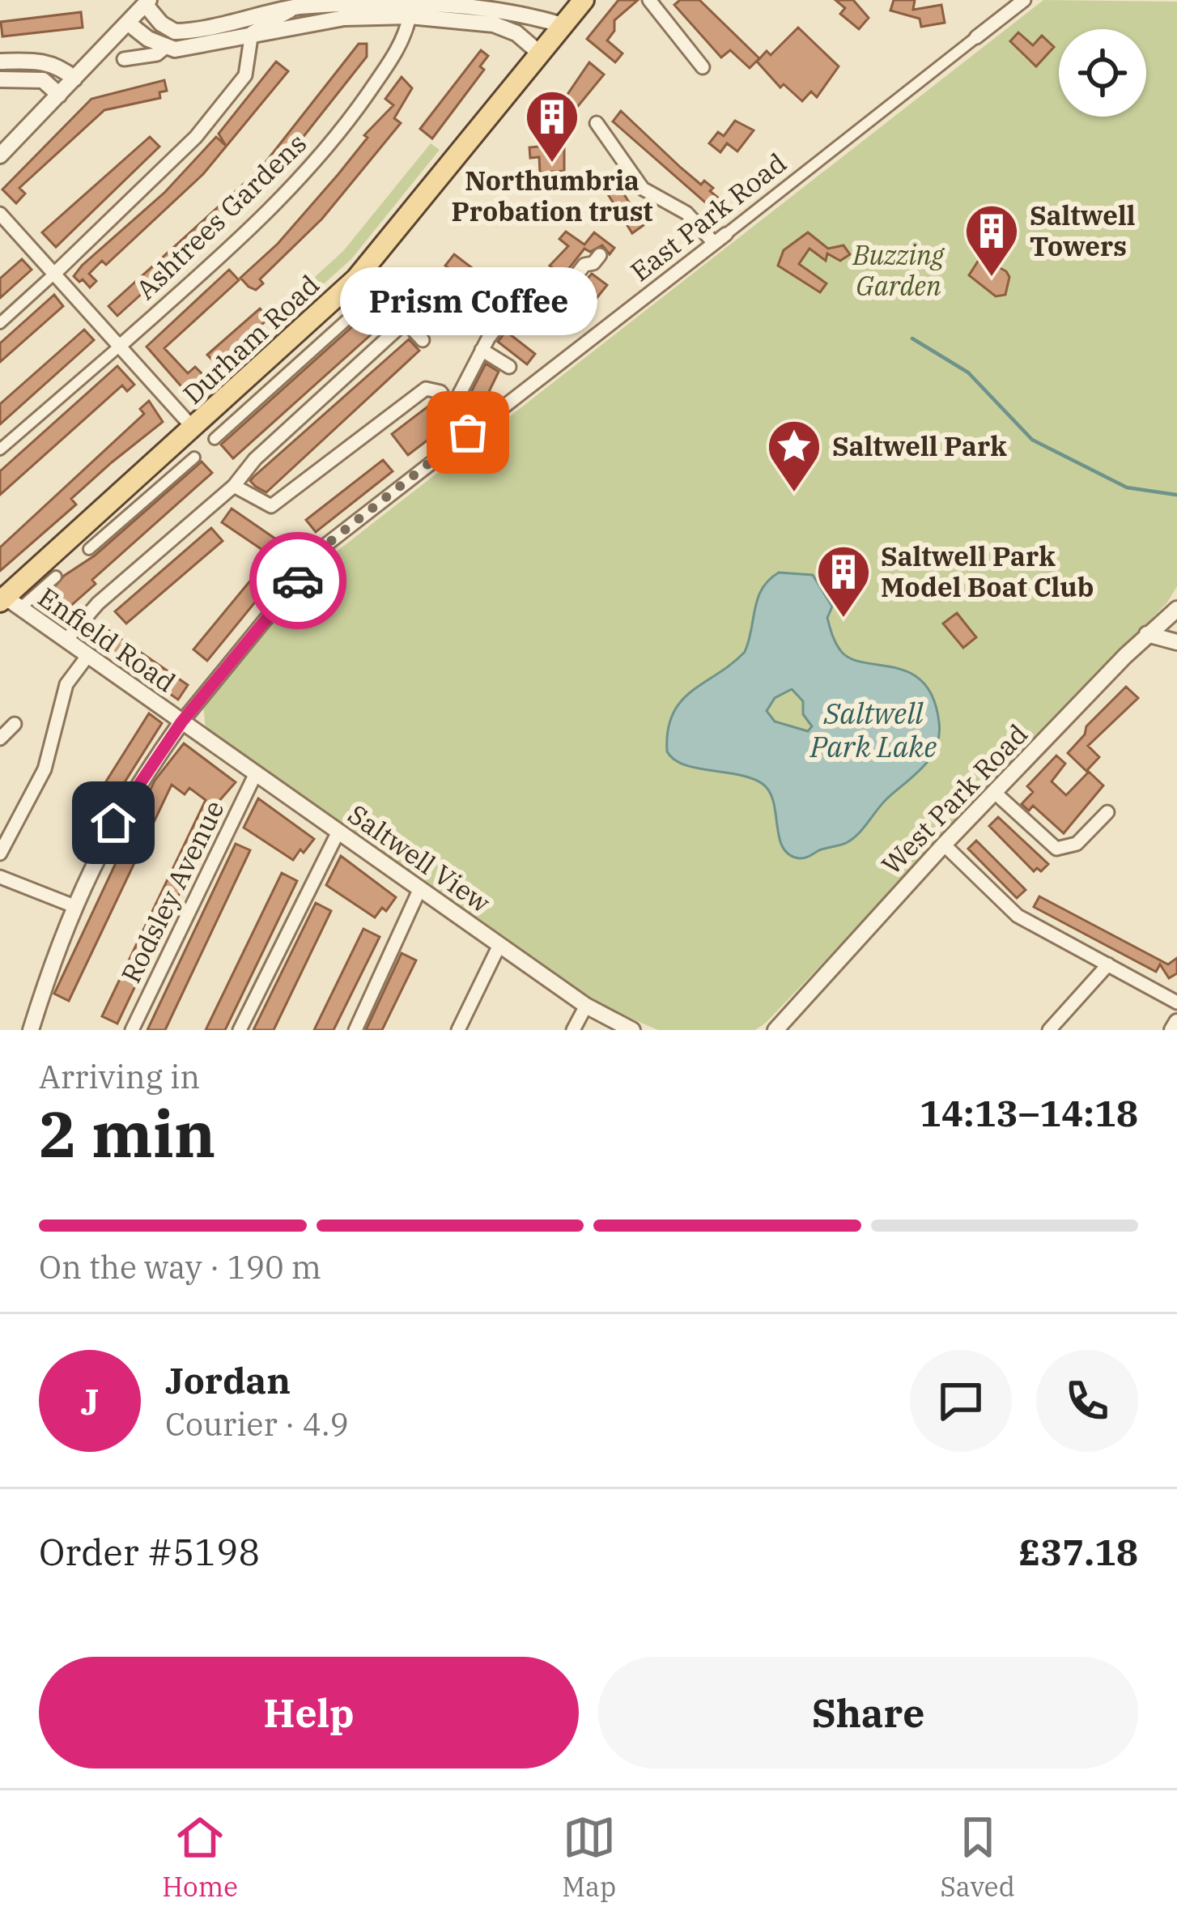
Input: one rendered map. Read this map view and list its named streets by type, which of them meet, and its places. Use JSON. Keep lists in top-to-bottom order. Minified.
{"streets":{"main road":["Durham Road"],"street":["Ashtrees Gardens","East Park Road","Enfield Road","West Park Road","Saltwell View","Rodsley Avenue"]},"crossings":[["East Park Road","Enfield Road"],["East Park Road","Saltwell View"],["Durham Road","Enfield Road"],["Enfield Road","Saltwell View"],["Saltwell View","Rodsley Avenue"]],"water":["Saltwell Park Lake"],"parks":["Buzzing Garden"],"places":{"building":["Northumbria Probation trust","Saltwell Towers","Saltwell Park Model Boat Club"],"other":["Prism Coffee"],"place":["Saltwell Park"]},"page":{"bubble":"Prism Coffee","heading":["2 min","Arriving in","14:13–14:18"],"panel":["Jordan","Courier · 4.9","Order #5198","£37.18"],"bar":"On the way · 190 m","round":"J","buttons":["Help","Share"],"tabs":["Home","Map","Saved"]}}
